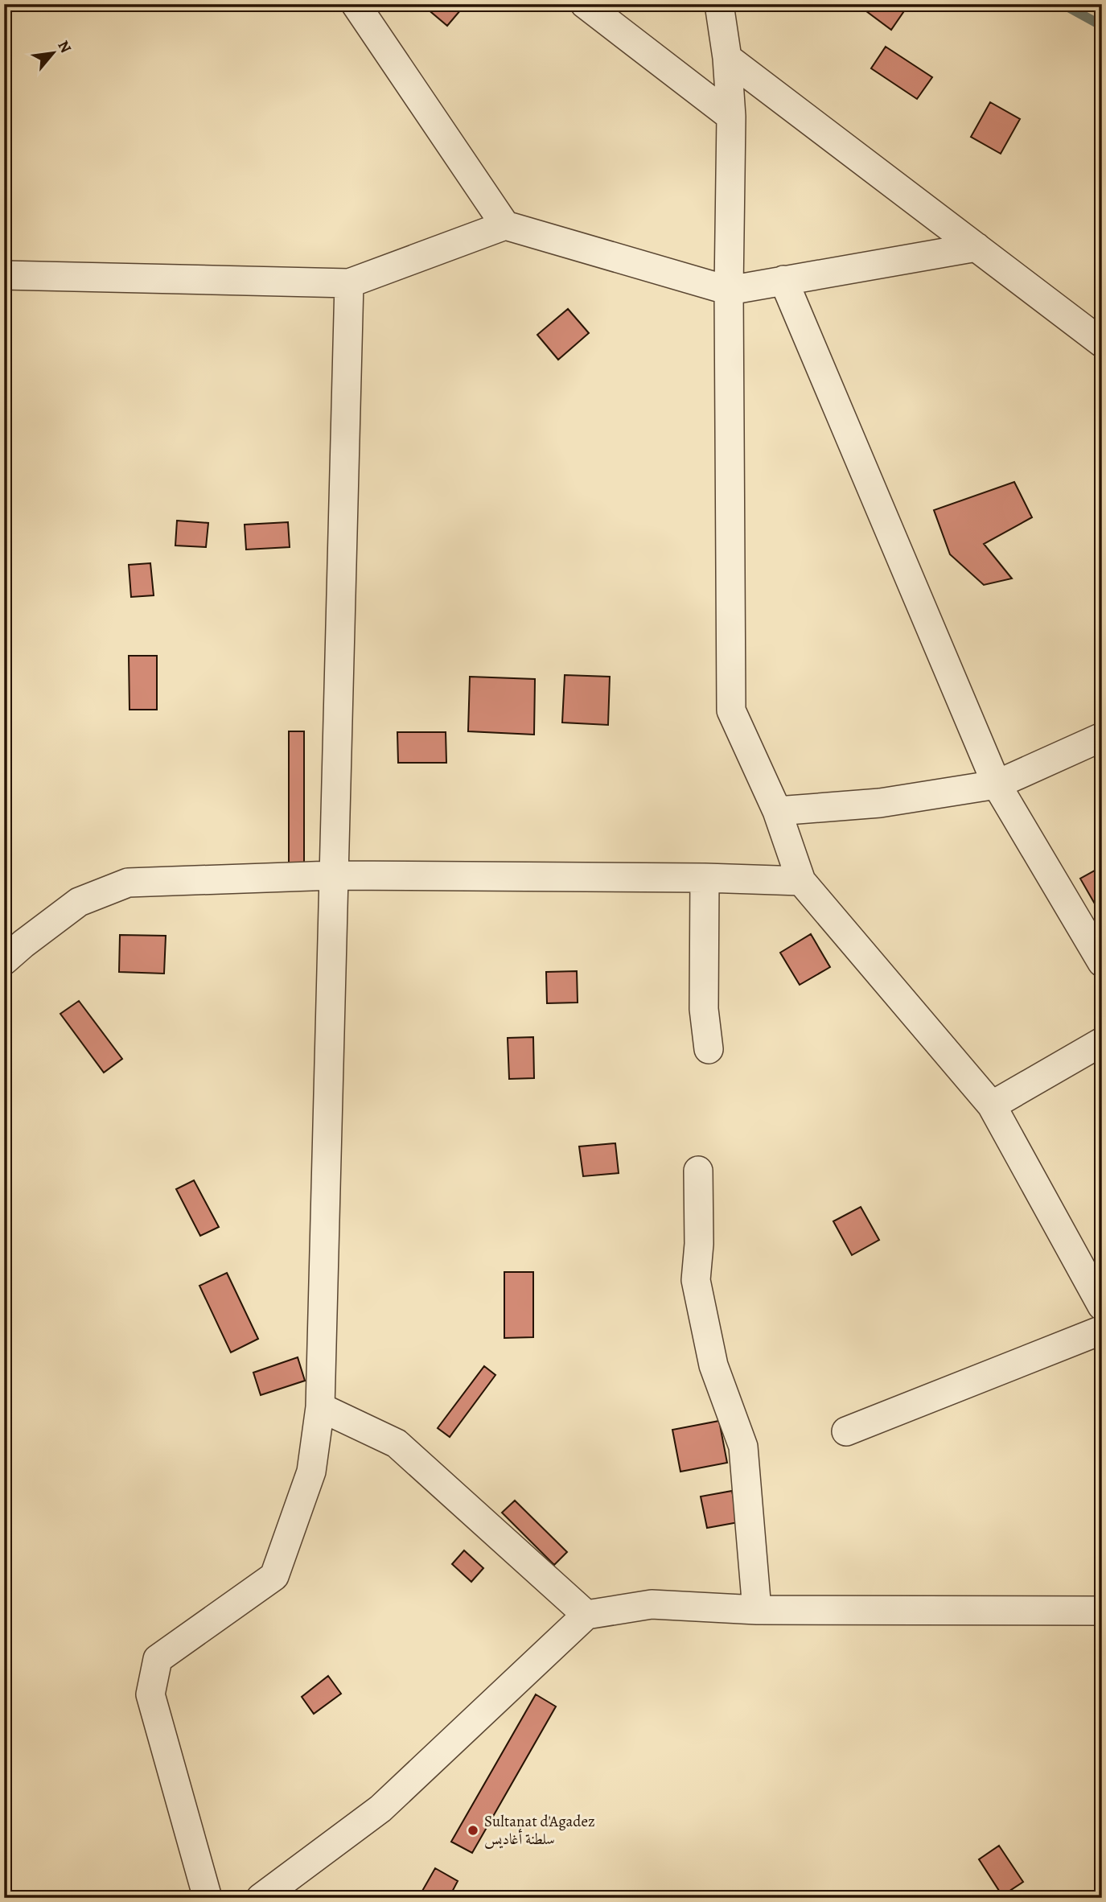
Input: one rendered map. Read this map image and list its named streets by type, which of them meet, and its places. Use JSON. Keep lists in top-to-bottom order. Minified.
{"places":["Sultanat d'Agadez سلطنة أغاديس"],"north":"top right"}
